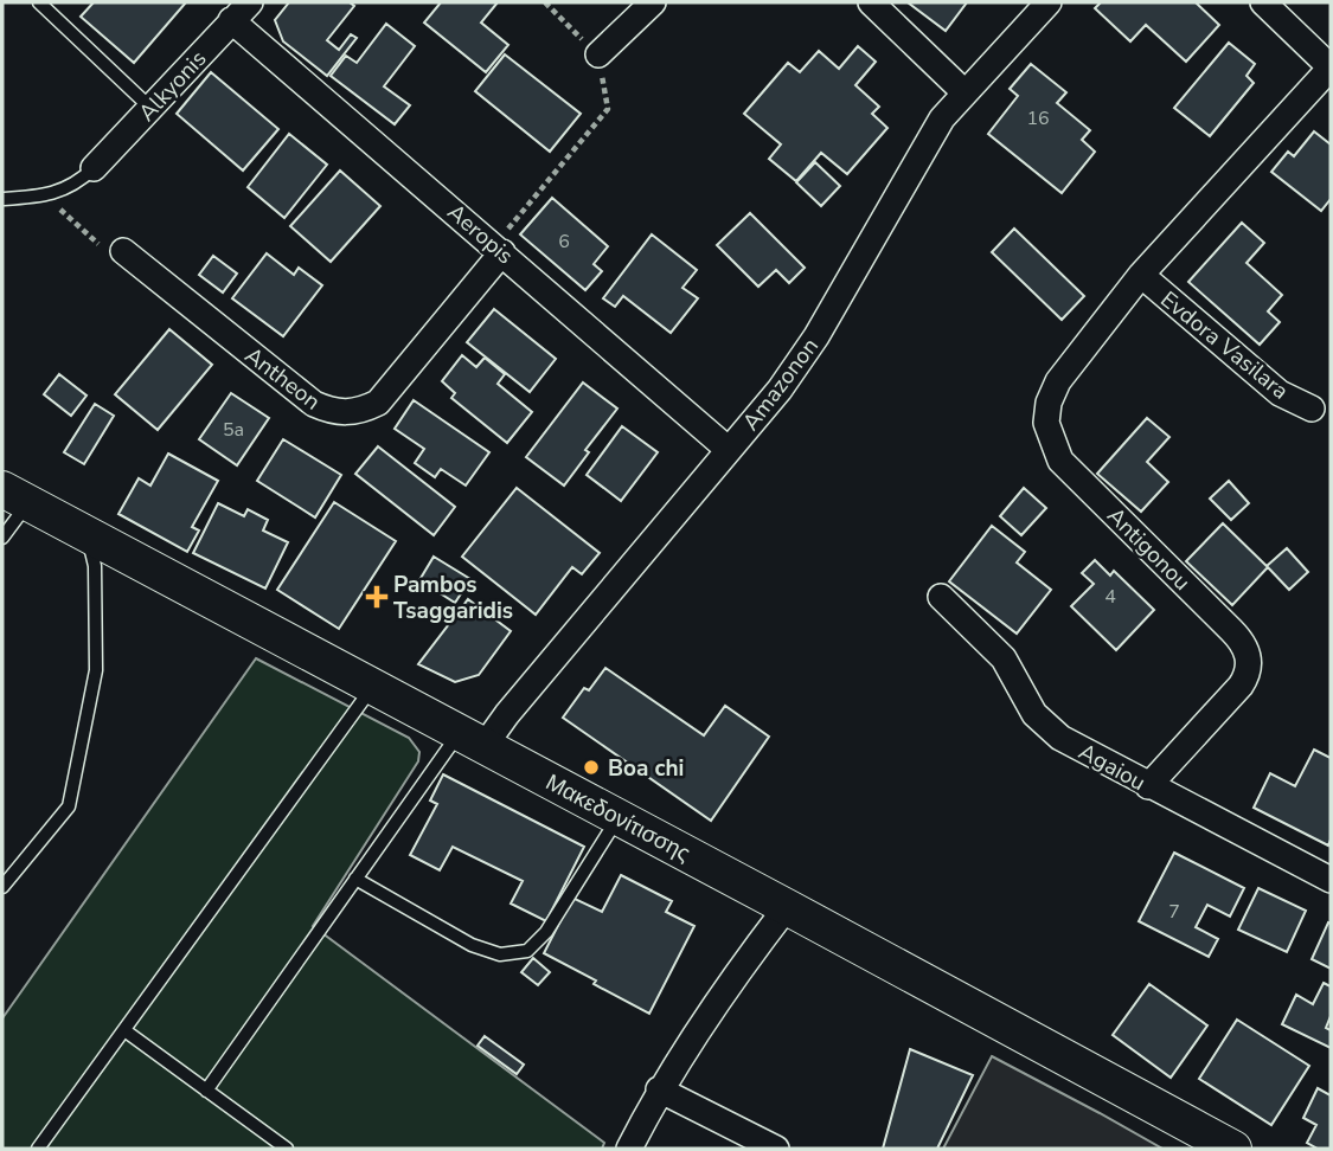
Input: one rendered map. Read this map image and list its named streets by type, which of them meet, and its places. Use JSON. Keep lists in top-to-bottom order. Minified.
{"streets":{"main road":["Μακεδονίτισσης"],"street":["Alkyonis","Aeropis","Evdora Vasilara","Antheon","Amazonon","Antigonou","Agaiou"]},"crossings":[["Alkyonis","Aeropis"],["Aeropis","Antheon"],["Aeropis","Amazonon"],["Evdora Vasilara","Antigonou"],["Amazonon","Μακεδονίτισσης"],["Antigonou","Agaiou"]],"places":{"health":["Pambos Tsaggaridis"],"other":["Boa chi"]},"house_numbers":["16","6","5a","4","7"]}
